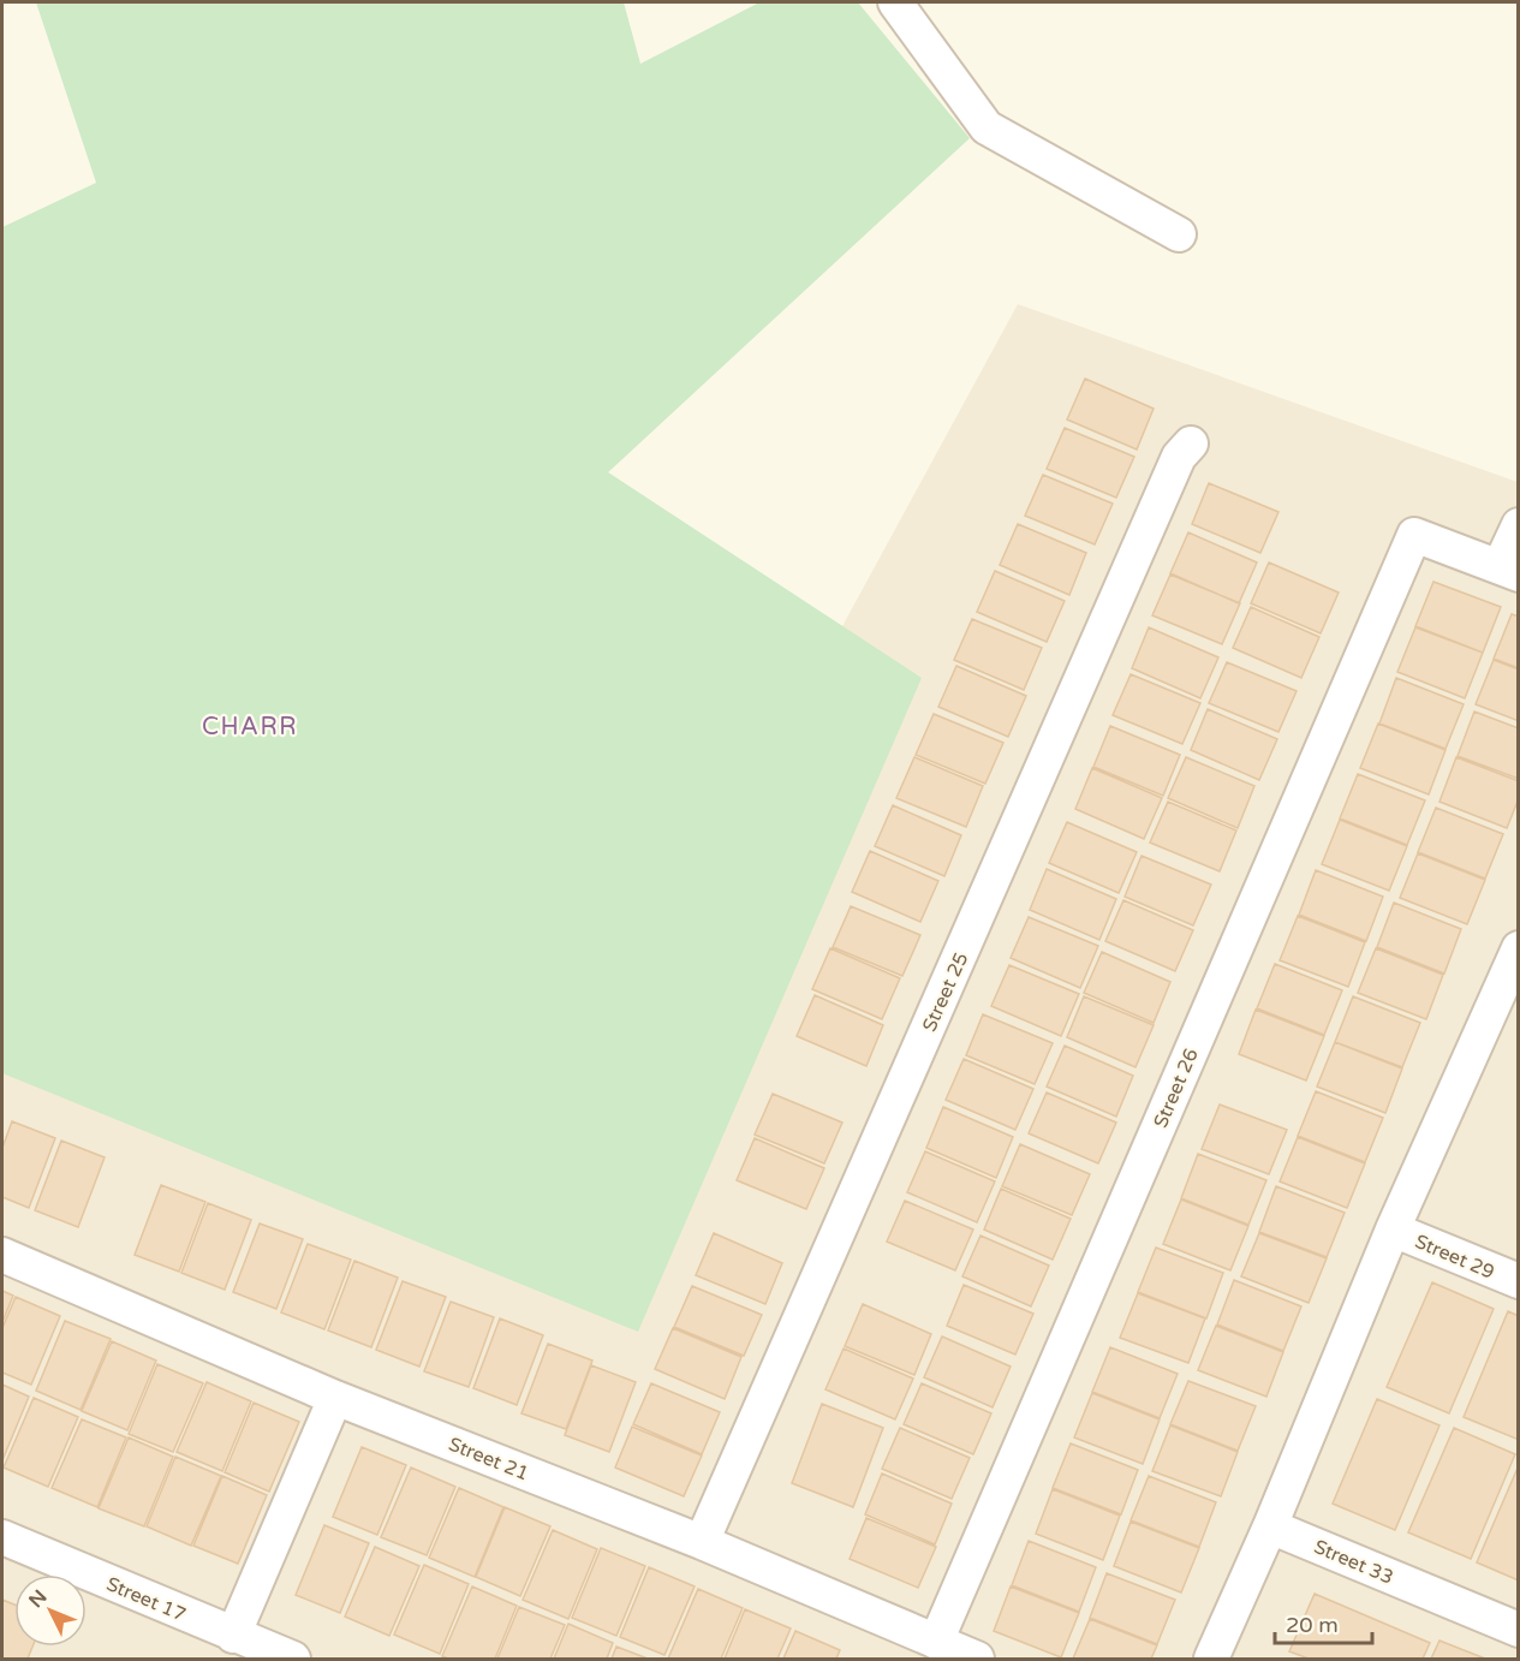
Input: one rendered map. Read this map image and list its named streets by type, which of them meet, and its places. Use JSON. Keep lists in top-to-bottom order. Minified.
{"streets":{"street":["Street 25","Street 26","Street 29","Street 21","Street 33","Street 17"]},"crossings":[["Street 25","Street 21"],["Street 26","Street 21"]],"districts":["CHARR"],"scale_bar":"20 m","north":"top left"}
